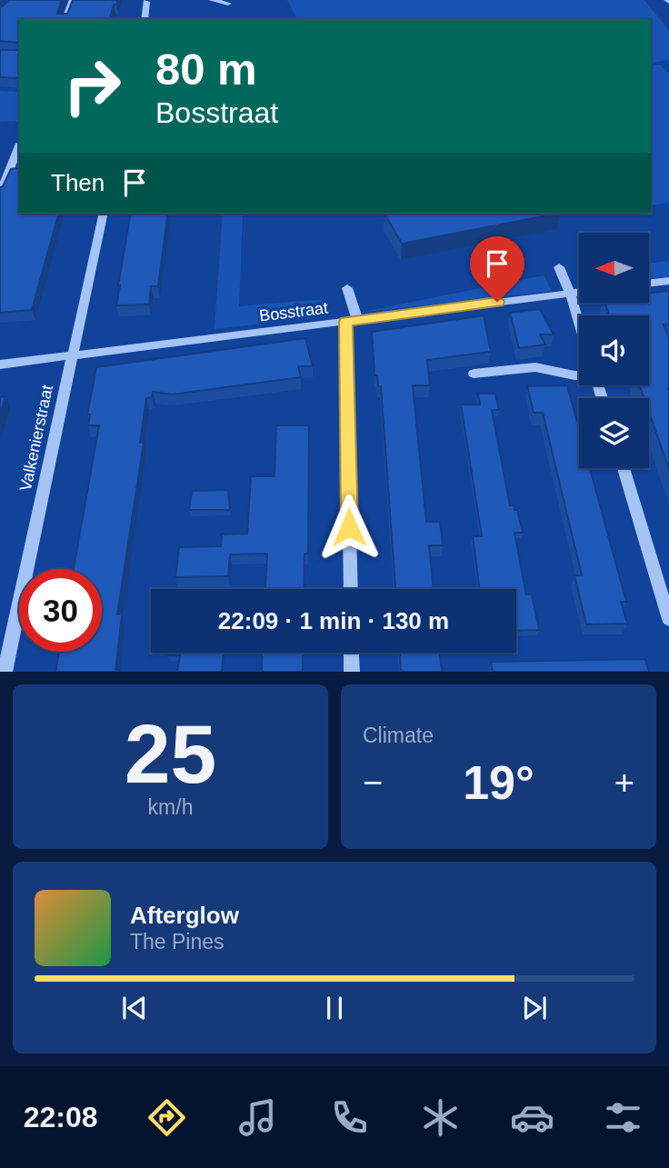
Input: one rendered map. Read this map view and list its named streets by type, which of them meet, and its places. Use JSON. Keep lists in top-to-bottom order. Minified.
{"streets":{"street":["Bosstraat","Valkenierstraat"]},"crossings":[["Bosstraat","Valkenierstraat"]],"north":"left","page":{"turn":["80 m","Bosstraat"],"then":"Then","limit":"30","trip":"22:09 · 1 min · 130 m","tile":[["25","km/h"],"Climate"],"heat":["−","19°","+"],"song":["Afterglow","The Pines"],"tabs":"22:08"}}
